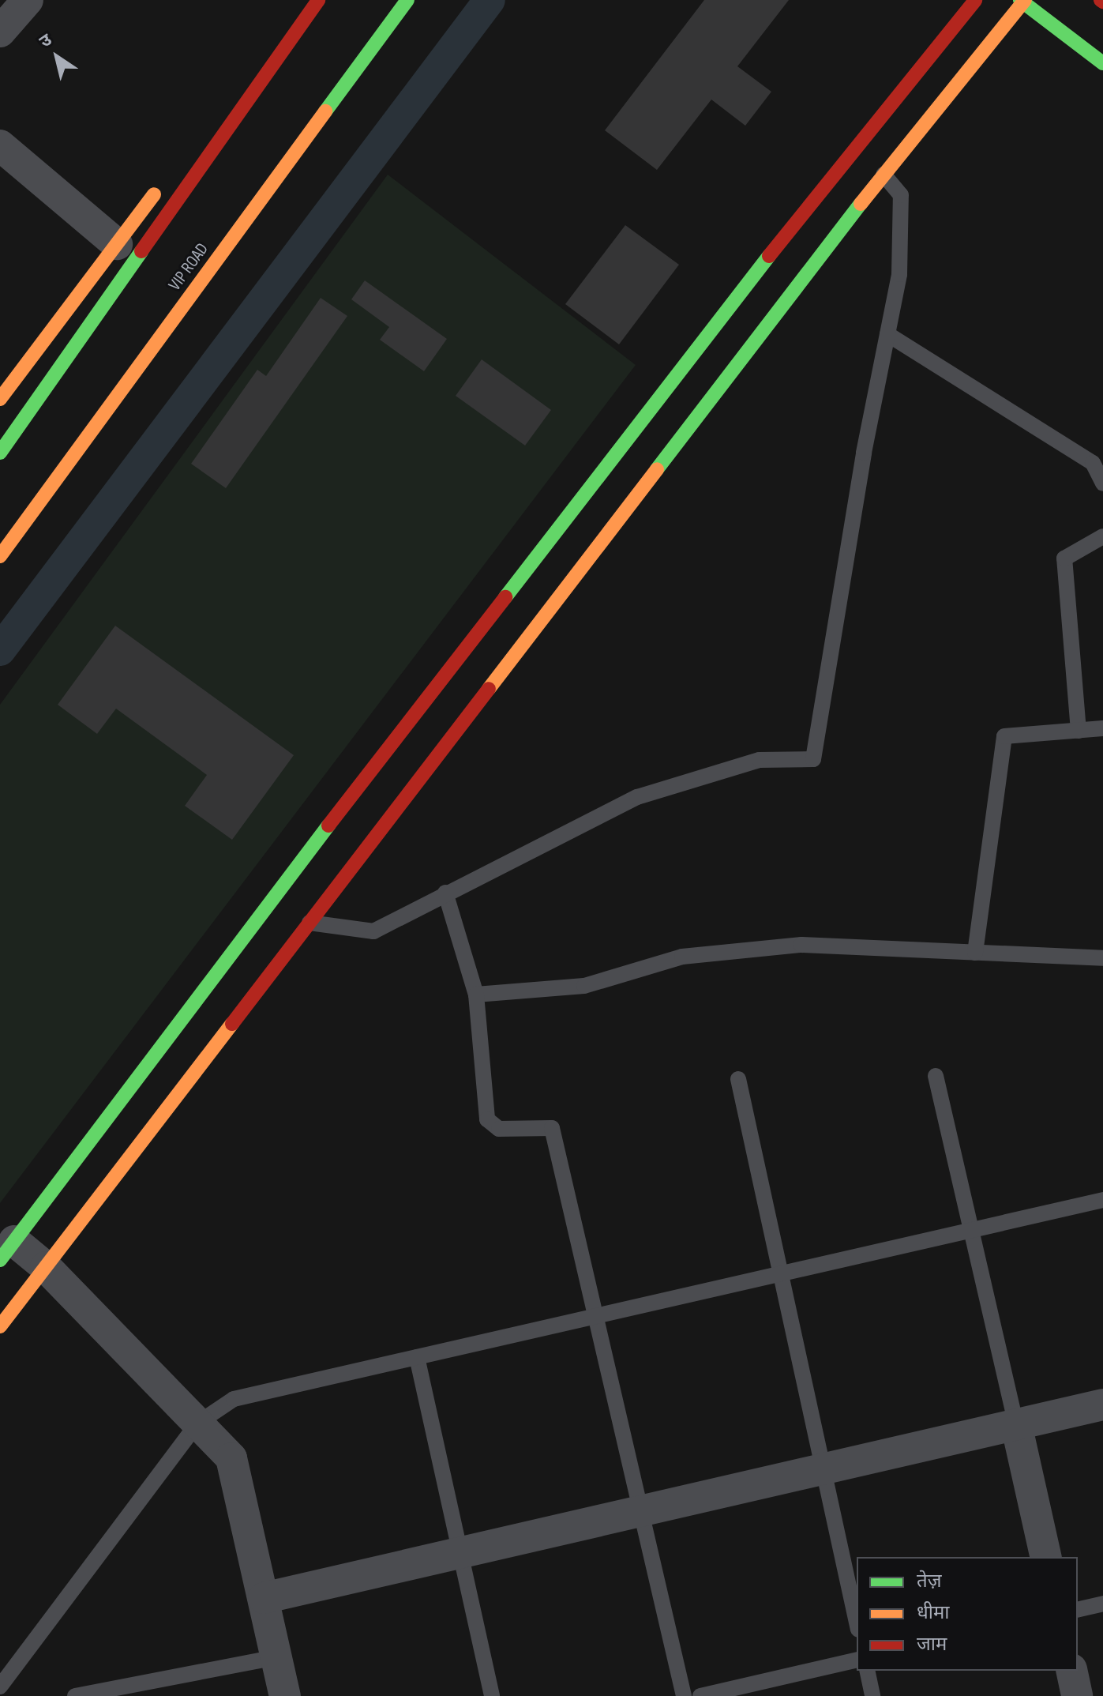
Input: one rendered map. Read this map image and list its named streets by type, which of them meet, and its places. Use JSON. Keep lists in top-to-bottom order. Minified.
{"streets":{"street":["VIP ROAD"]},"legend":["तेज़","धीमा","जाम"],"north":"top left"}
